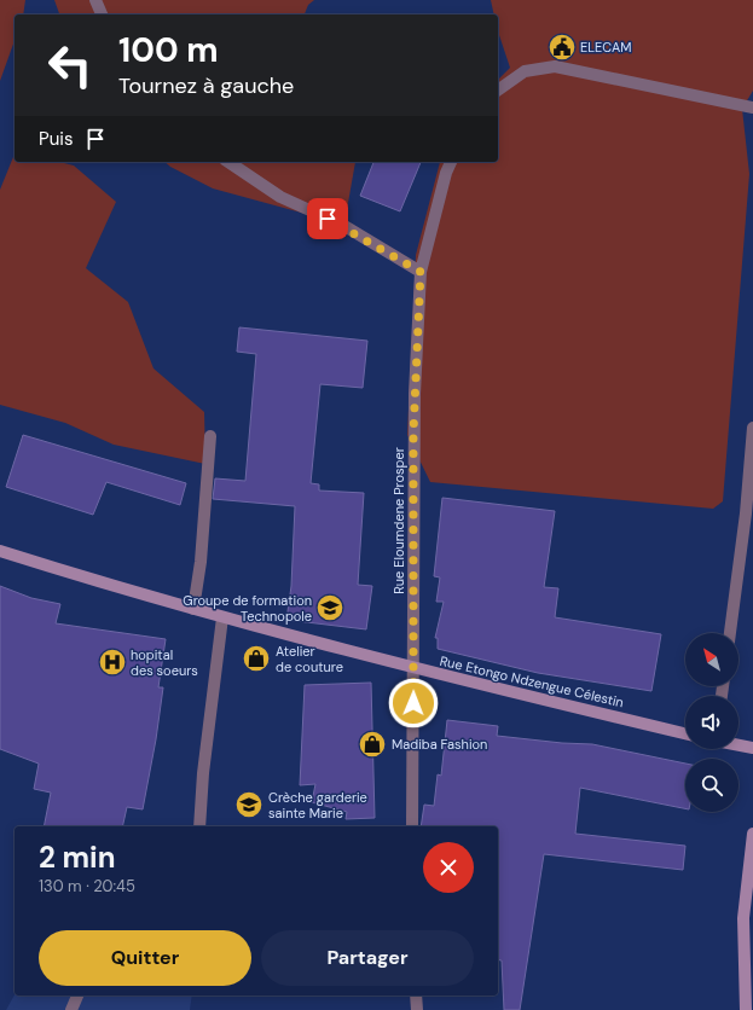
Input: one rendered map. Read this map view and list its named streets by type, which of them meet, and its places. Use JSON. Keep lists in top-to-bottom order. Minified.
{"streets":{"street":["Rue Eloumdene Prosper","Rue Etongo Ndzengue Célestin"]},"crossings":[["Rue Eloumdene Prosper","Rue Etongo Ndzengue Célestin"]],"places":{"public building":["ELECAM"],"school or university":["Groupe de formation Technopole","Crèche garderie sainte Marie"],"shop":["Atelier de couture","Madiba Fashion"],"hospital":["hopital des soeurs"]},"north":"top left","page":{"turn":["100 m","Tournez à gauche"],"then":"Puis","heading":["2 min","130 m · 20:45"],"buttons":["Quitter","Partager"]}}
